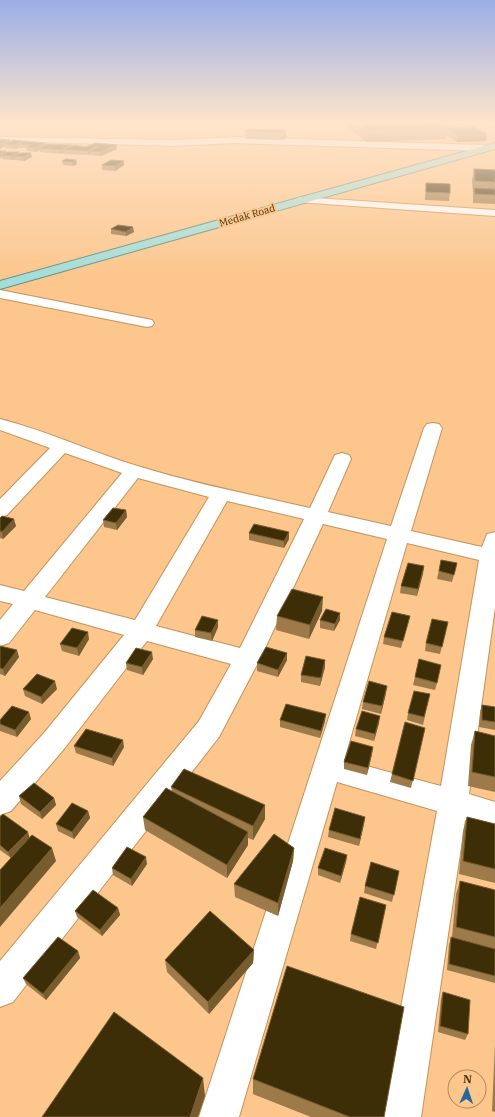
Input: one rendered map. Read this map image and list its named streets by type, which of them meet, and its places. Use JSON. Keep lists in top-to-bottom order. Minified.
{"streets":{"main road":["Medak Road"]},"north":"top"}
